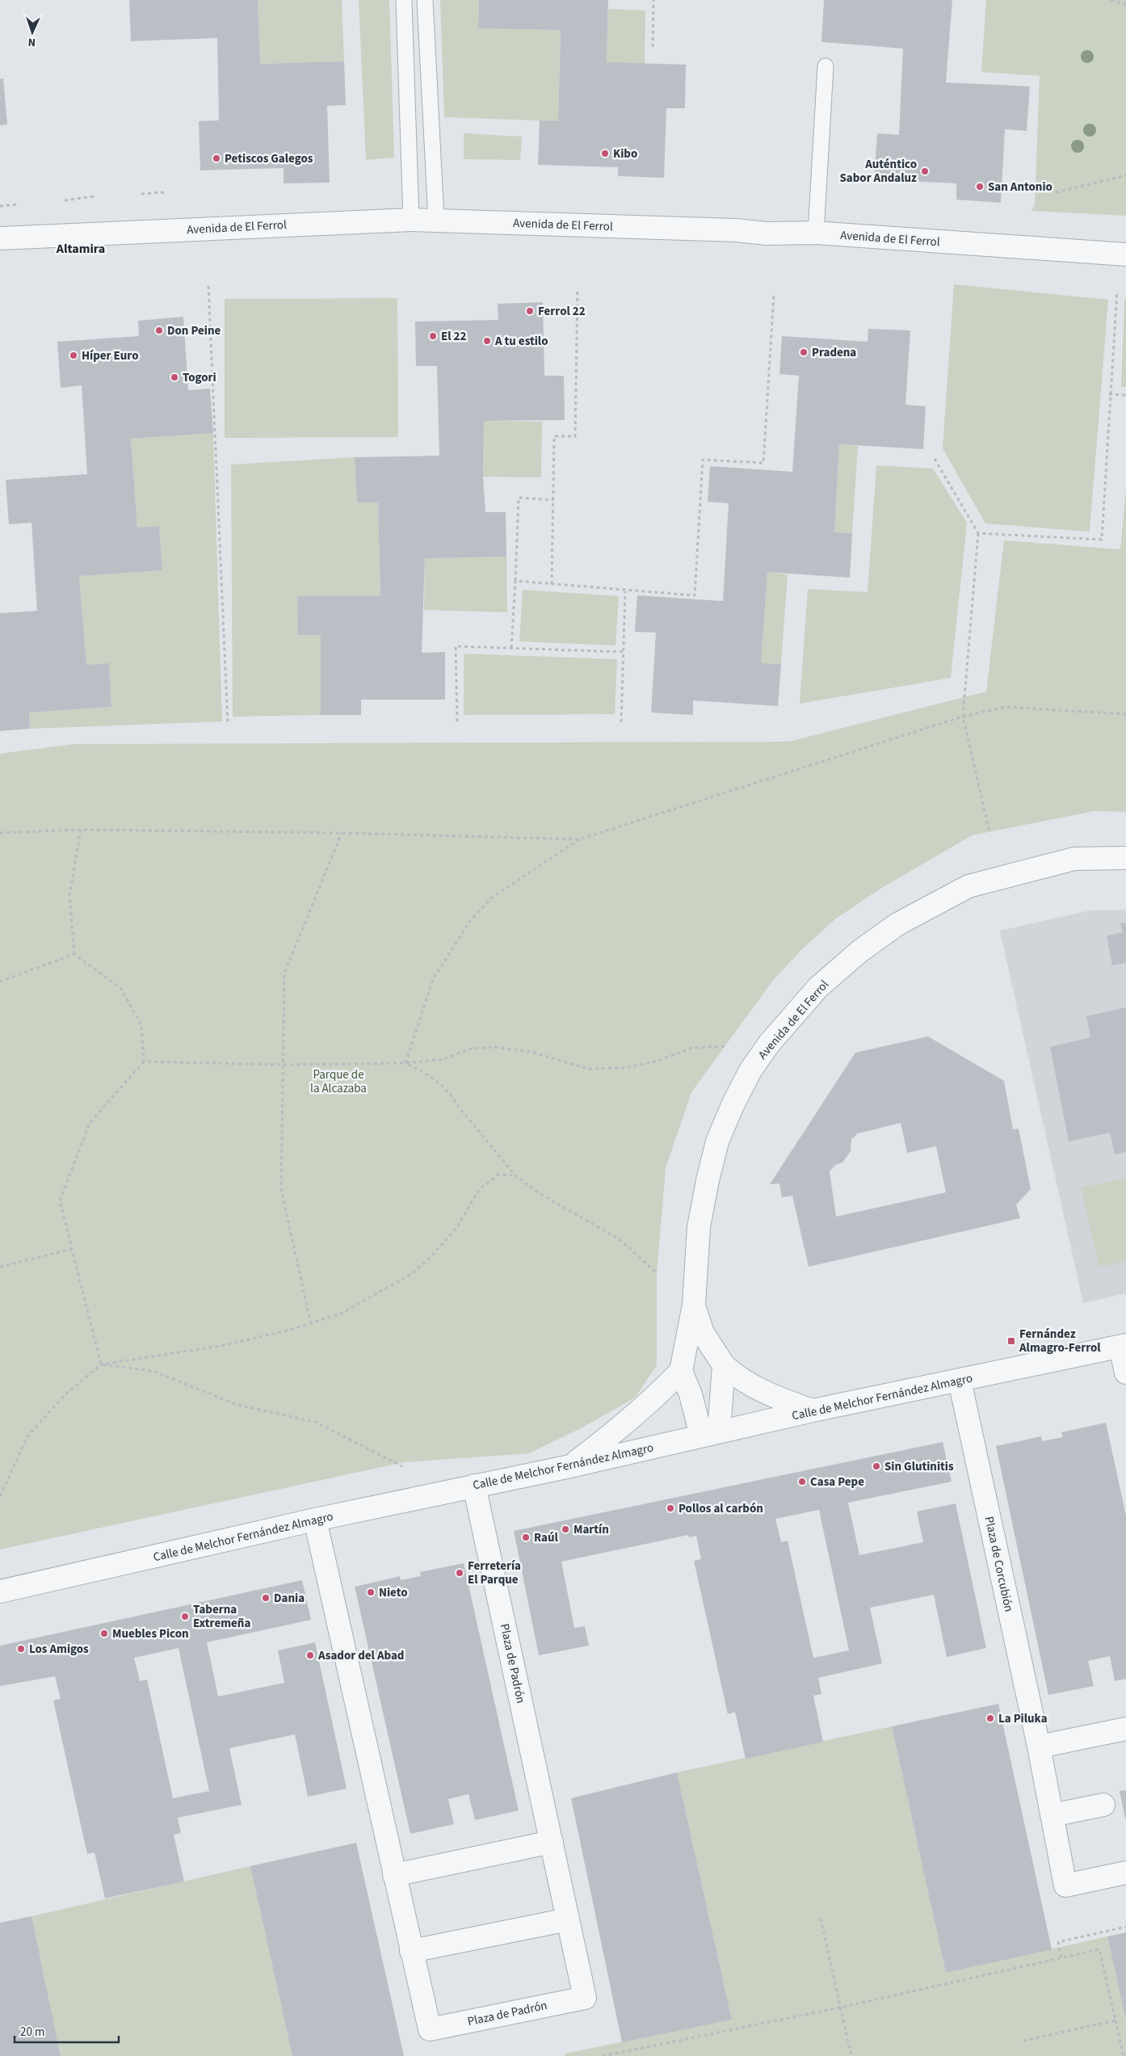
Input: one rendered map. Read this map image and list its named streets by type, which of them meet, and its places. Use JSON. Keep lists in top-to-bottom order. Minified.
{"streets":{"street":["Avenida de El Ferrol","Calle de Melchor Fernández Almagro","Plaza de Corcubión","Plaza de Padrón"]},"crossings":[["Avenida de El Ferrol","Calle de Melchor Fernández Almagro"],["Calle de Melchor Fernández Almagro","Plaza de Corcubión"],["Calle de Melchor Fernández Almagro","Plaza de Padrón"]],"districts":["Altamira"],"parks":["Parque de la Alcazaba"],"places":{"other":["Kibo","Petiscos Galegos","Auténtico Sabor Andaluz","San Antonio","Ferrol 22","Don Peine","El 22","A tu estilo","Pradena","Híper Euro","Togori","Sin Glutinitis","Casa Pepe","Pollos al carbón","Martín","Raúl","Ferretería El Parque","Nieto","Dania","Taberna Extremeña","Muebles Picon","Los Amigos","Asador del Abad","La Piluka"],"transit":["Fernández Almagro-Ferrol"]},"scale_bar":"20 m","north":"bottom"}
